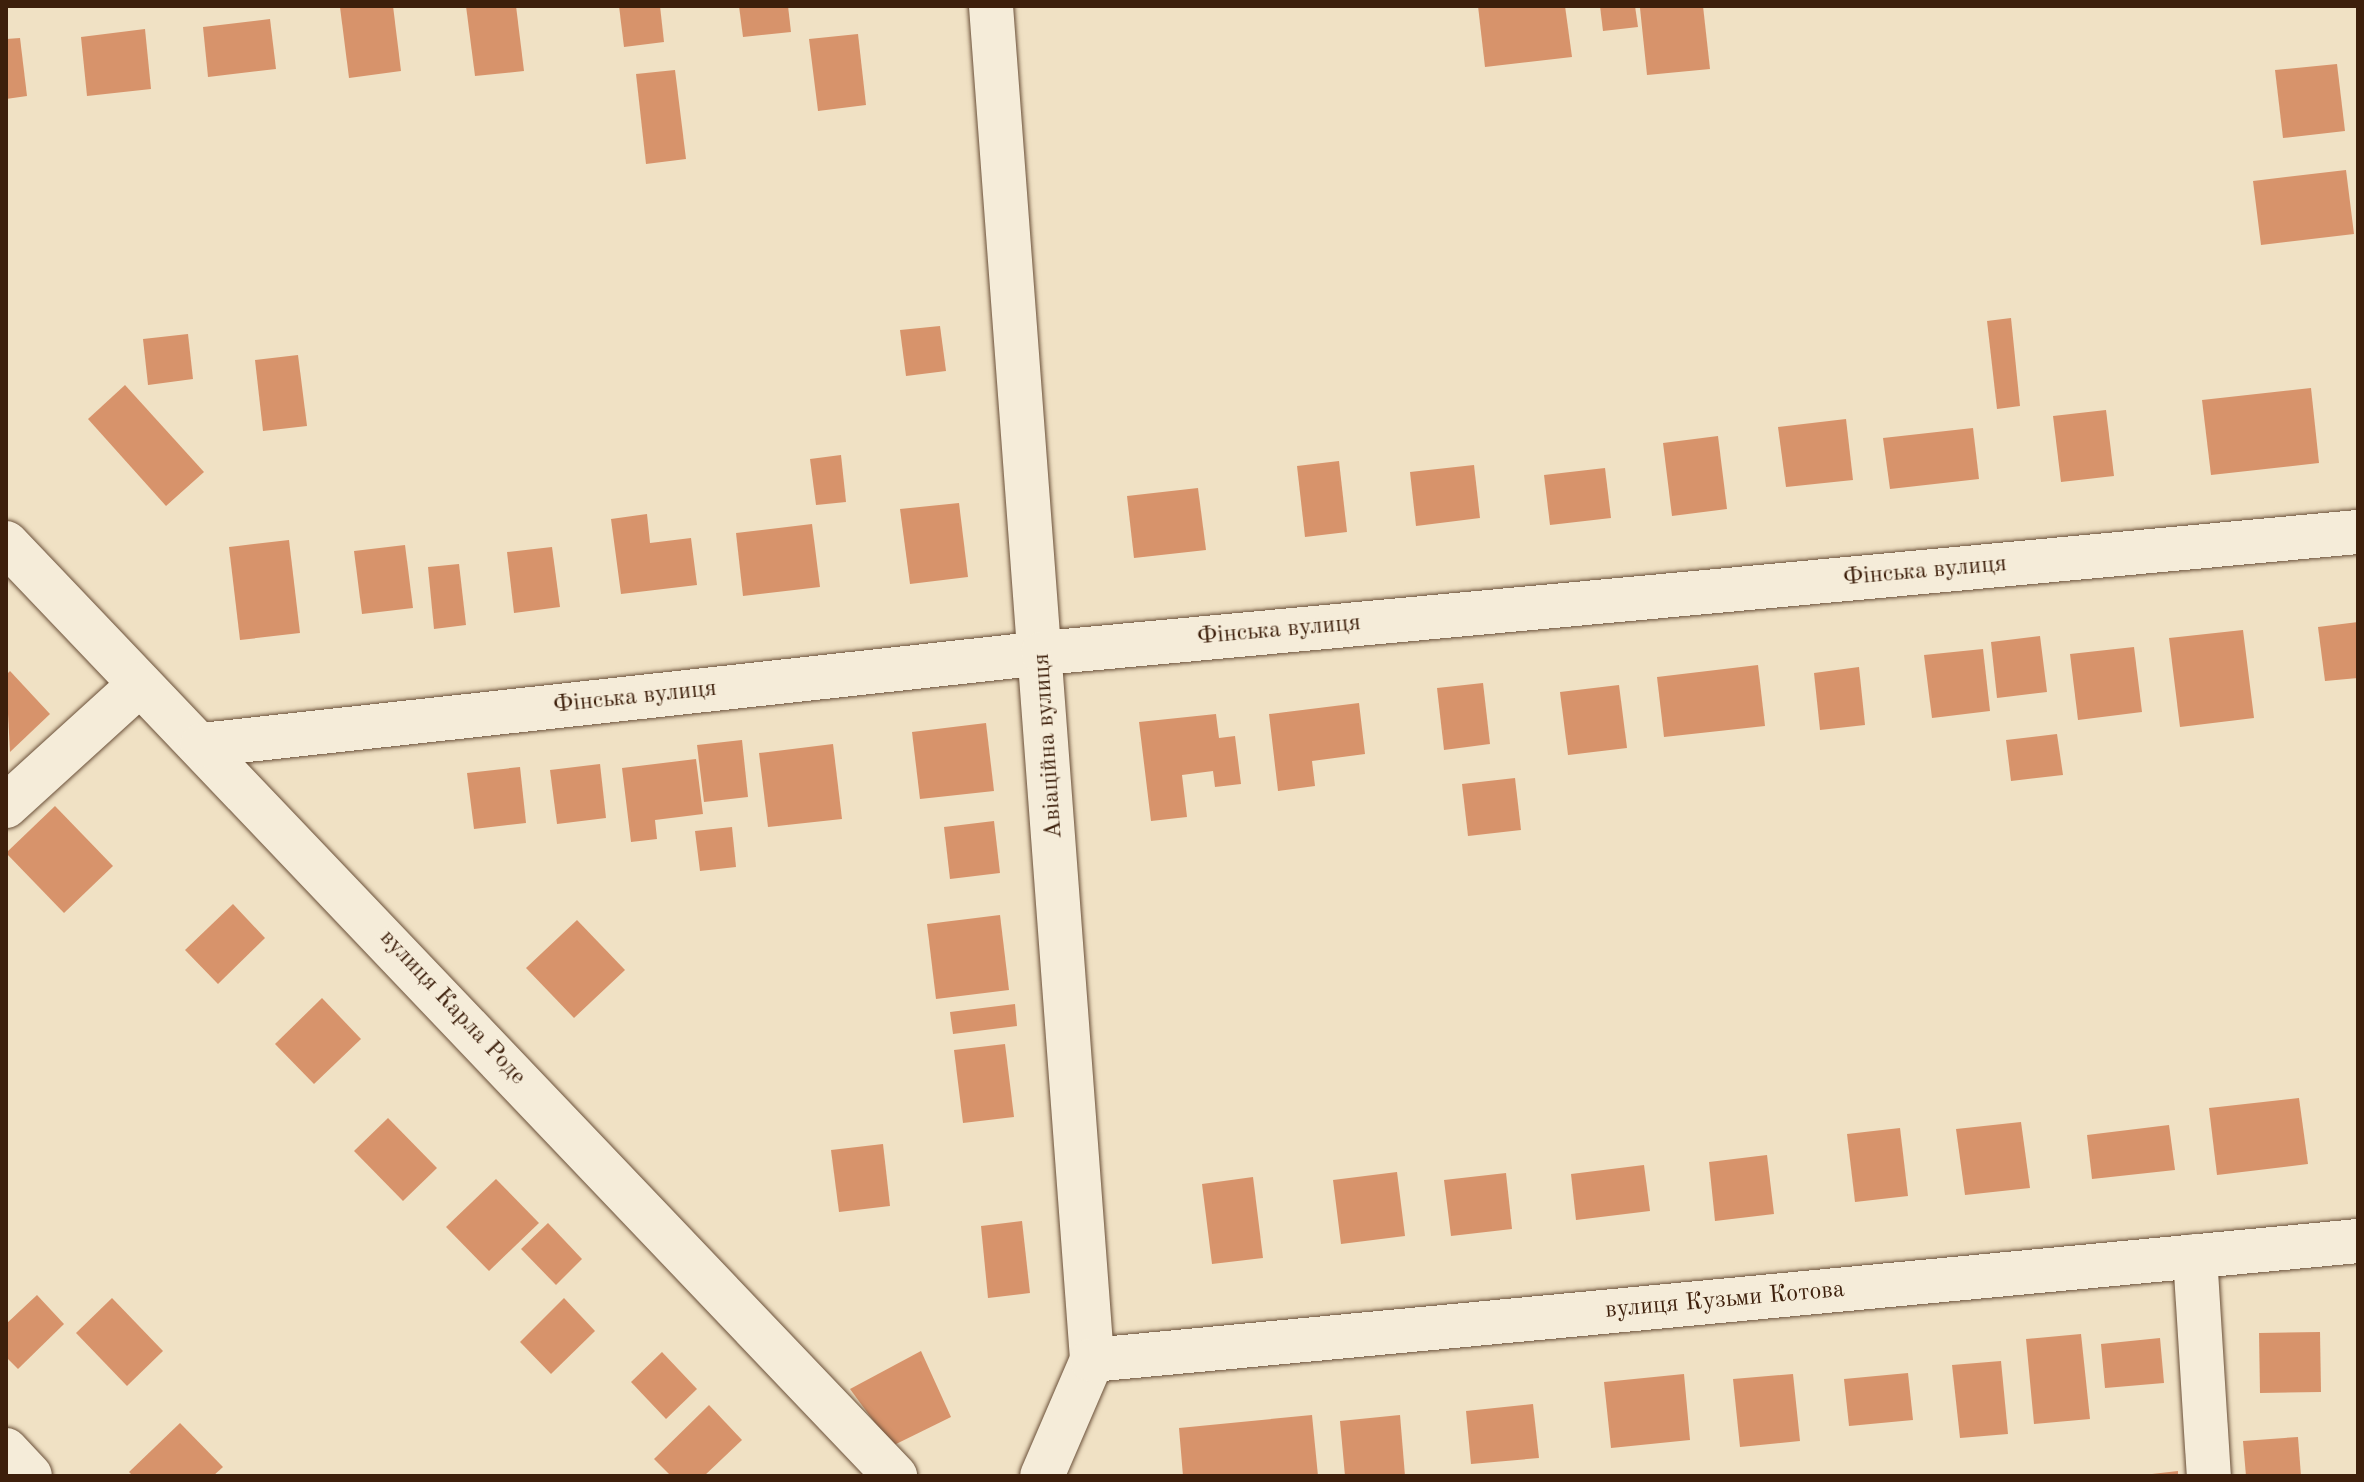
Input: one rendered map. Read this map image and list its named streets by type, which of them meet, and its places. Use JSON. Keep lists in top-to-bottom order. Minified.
{"streets":{"street":["Фінська вулиця","Авіаційна вулиця","вулиця Карла Роде","вулиця Кузьми Котова"]},"crossings":[["Фінська вулиця","Авіаційна вулиця"],["Фінська вулиця","вулиця Карла Роде"],["Авіаційна вулиця","вулиця Кузьми Котова"]]}
